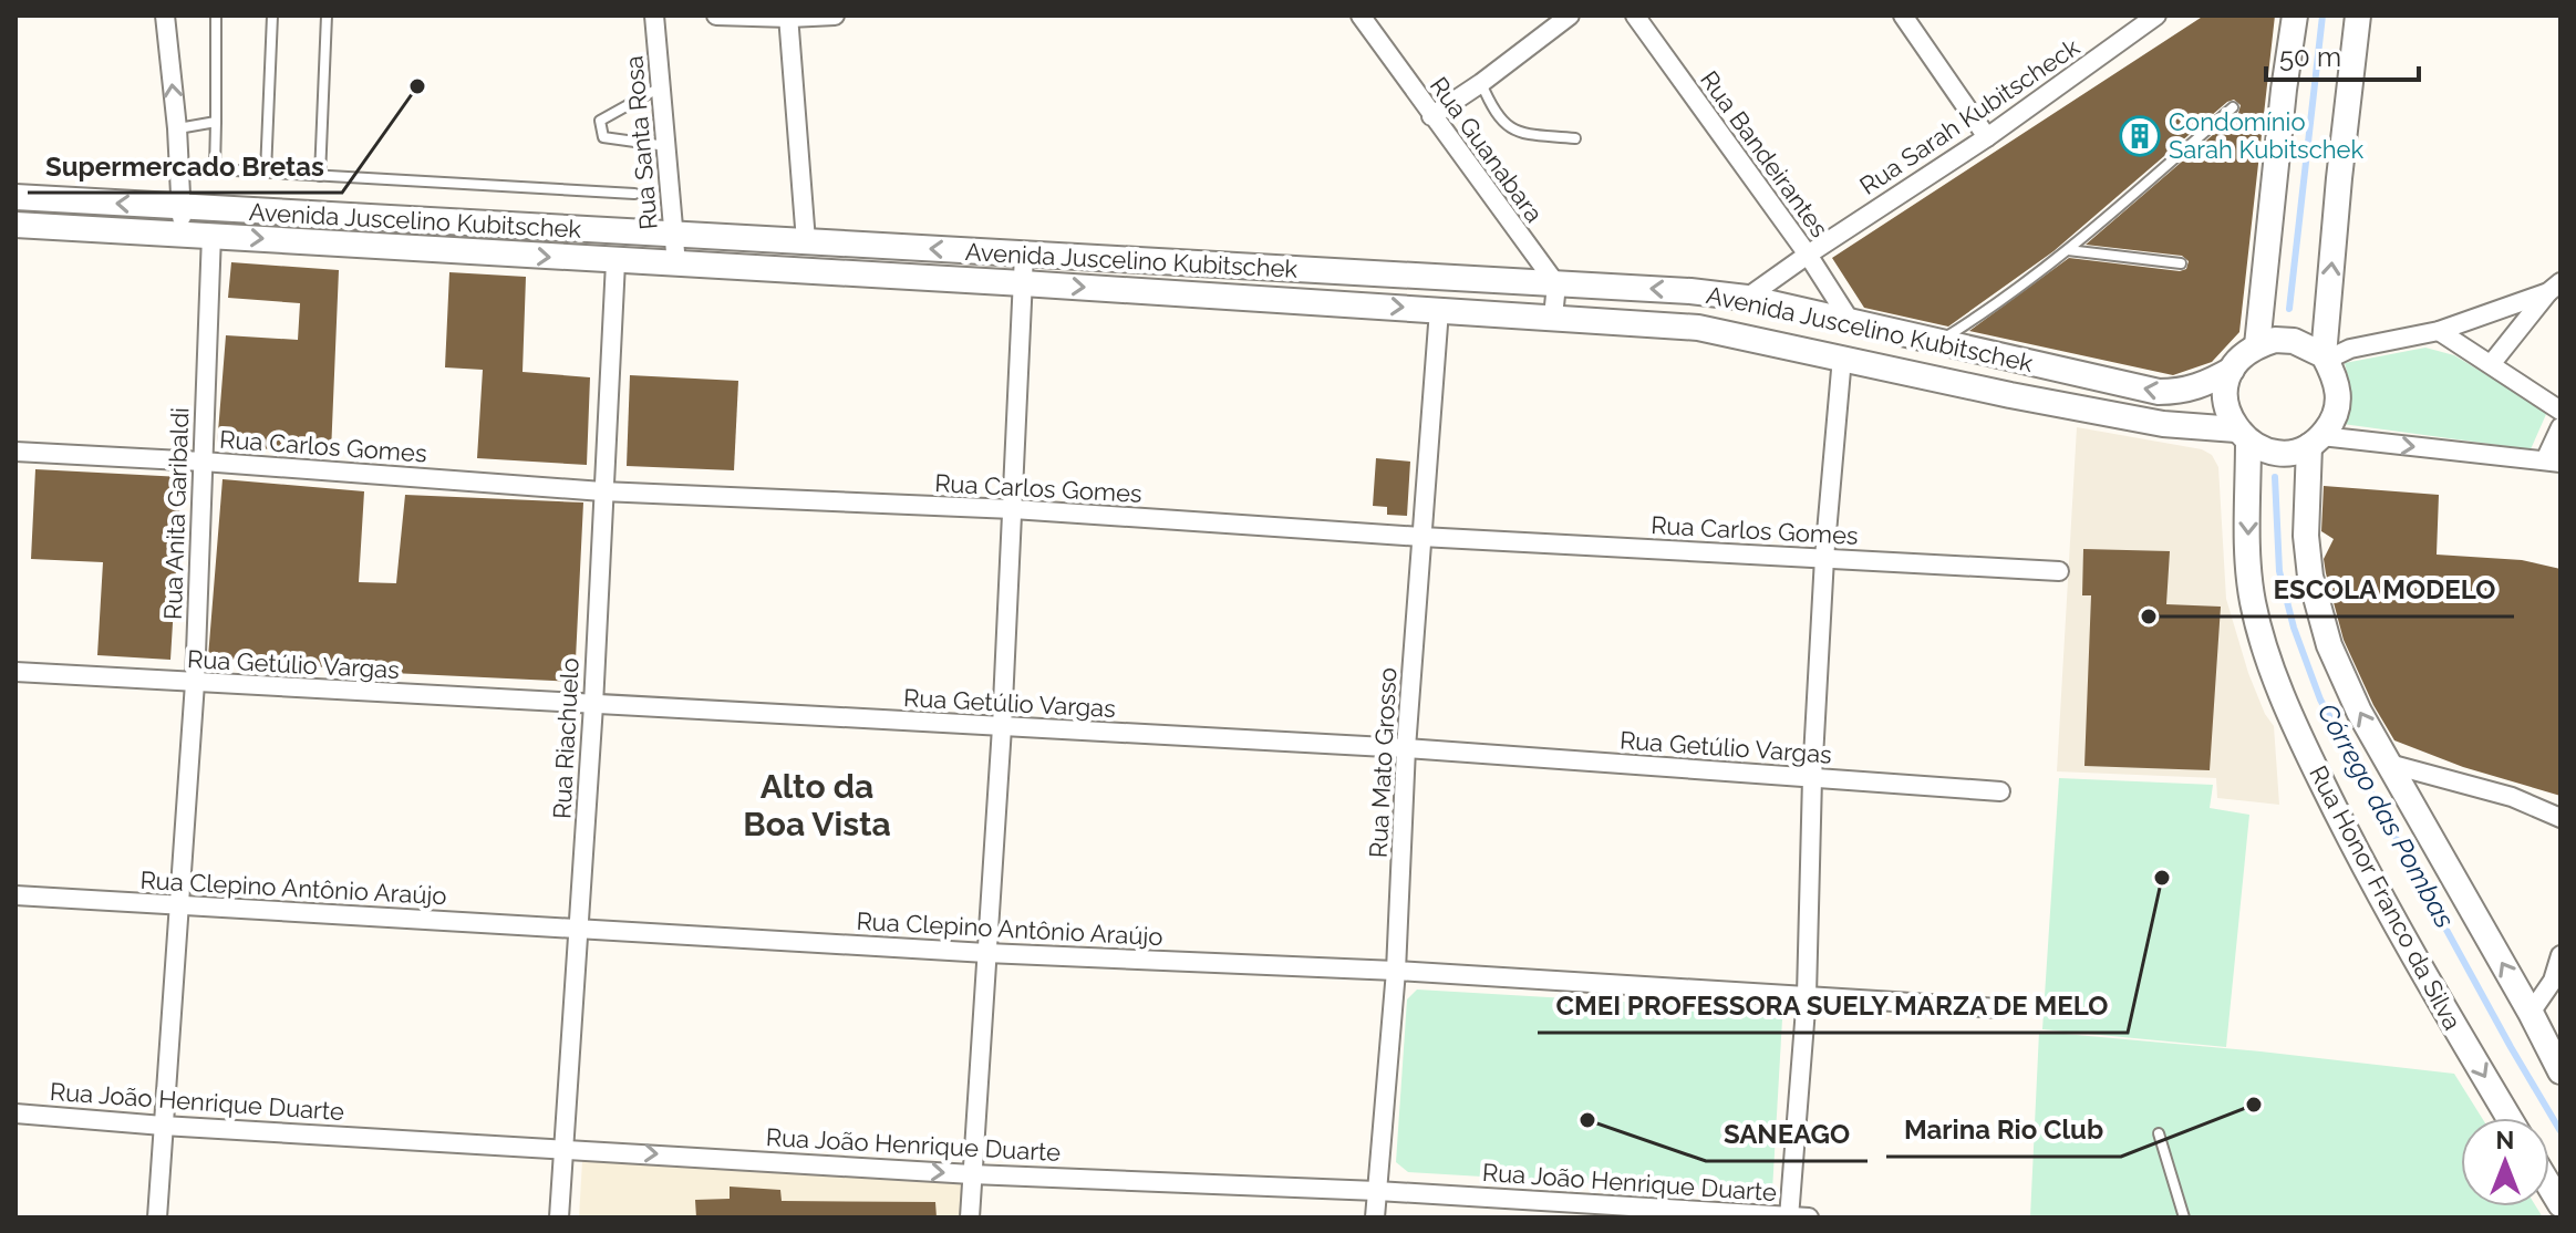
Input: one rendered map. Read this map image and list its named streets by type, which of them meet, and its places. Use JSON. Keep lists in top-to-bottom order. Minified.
{"streets":{"street":["Rua Sarah Kubitscheck","Rua Santa Rosa","Rua Guanabara","Rua Bandeirantes","Avenida Juscelino Kubitschek","Rua Carlos Gomes","Rua Anita Garibaldi","Rua Getúlio Vargas","Rua Riachuelo","Rua Mato Grosso","Rua Clepino Antônio Araújo","Rua Honor Franco da Silva","Rua João Henrique Duarte"]},"crossings":[["Rua Sarah Kubitscheck","Rua Bandeirantes"],["Rua Sarah Kubitscheck","Avenida Juscelino Kubitschek"],["Rua Santa Rosa","Avenida Juscelino Kubitschek"],["Rua Guanabara","Avenida Juscelino Kubitschek"],["Rua Bandeirantes","Avenida Juscelino Kubitschek"],["Avenida Juscelino Kubitschek","Rua Anita Garibaldi"],["Avenida Juscelino Kubitschek","Rua Riachuelo"],["Avenida Juscelino Kubitschek","Rua Mato Grosso"],["Avenida Juscelino Kubitschek","Rua Honor Franco da Silva"],["Rua Carlos Gomes","Rua Anita Garibaldi"],["Rua Carlos Gomes","Rua Riachuelo"],["Rua Carlos Gomes","Rua Mato Grosso"],["Rua Anita Garibaldi","Rua Getúlio Vargas"],["Rua Anita Garibaldi","Rua Clepino Antônio Araújo"],["Rua Anita Garibaldi","Rua João Henrique Duarte"],["Rua Getúlio Vargas","Rua Riachuelo"],["Rua Getúlio Vargas","Rua Mato Grosso"],["Rua Riachuelo","Rua Clepino Antônio Araújo"],["Rua Riachuelo","Rua João Henrique Duarte"],["Rua Mato Grosso","Rua Clepino Antônio Araújo"],["Rua Mato Grosso","Rua João Henrique Duarte"]],"districts":["Alto da Boa Vista"],"water":["Córrego das Pombas"],"places":{"other":["Supermercado Bretas","ESCOLA MODELO","CMEI PROFESSORA SUELY MARZA DE MELO","Marina Rio Club","SANEAGO"],"building":["Condomínio Sarah Kubitschek"]},"scale_bar":"50 m","north":"top"}
